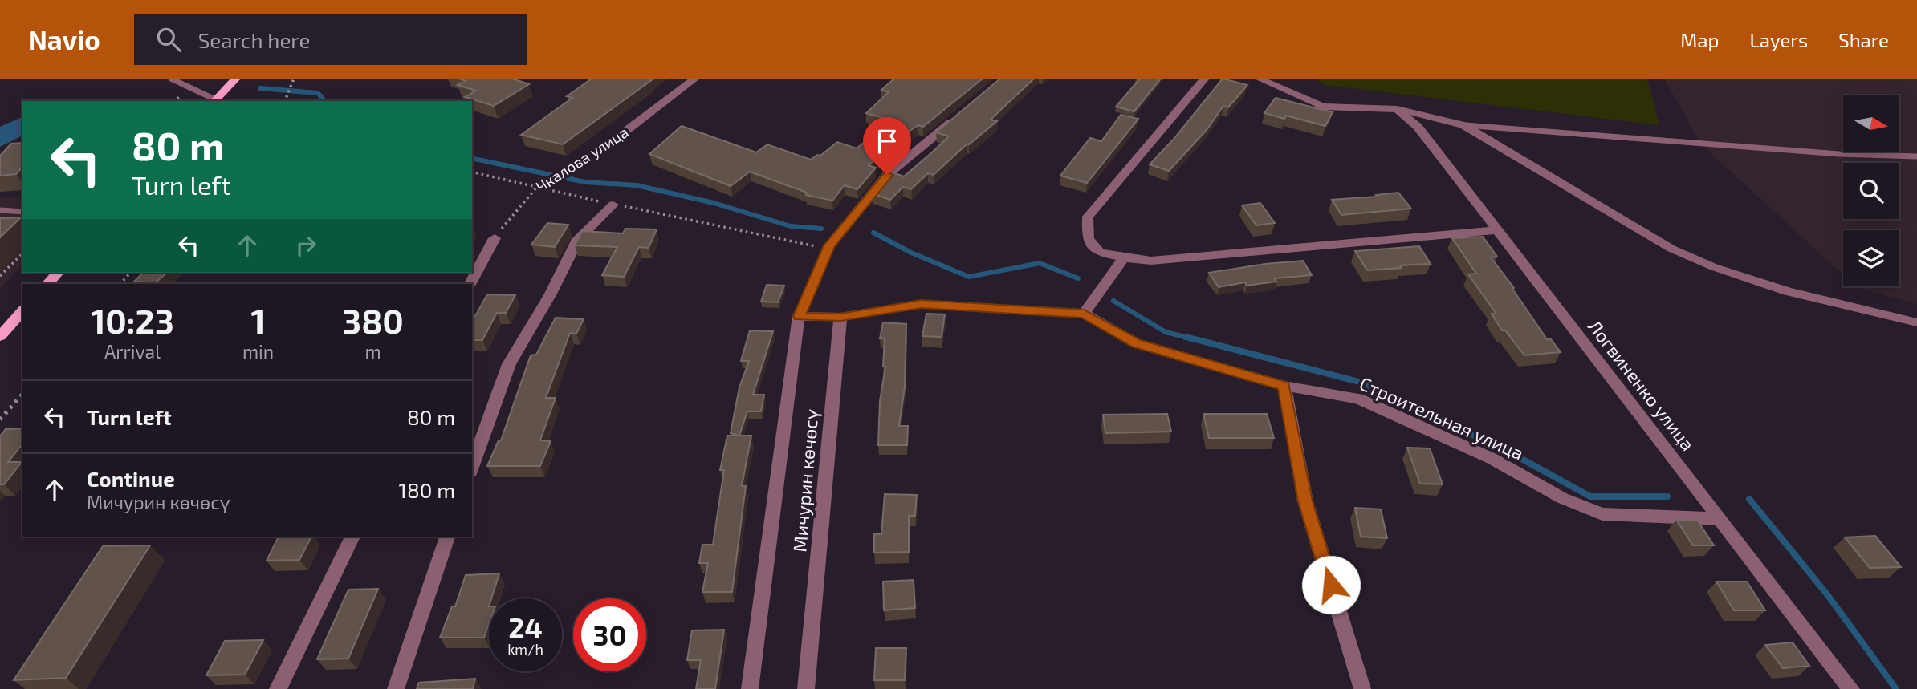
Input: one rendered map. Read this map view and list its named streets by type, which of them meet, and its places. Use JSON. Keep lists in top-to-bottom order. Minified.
{"streets":{"street":["Чкалова улица","Логвиненко улица","Строительная улица","Мичурин көчөсү"]},"crossings":[["Логвиненко улица","Строительная улица"]],"north":"right","page":{"header":"Navio","search":"Search here","nav":["Map","Layers","Share"],"turn":["80 m","Turn left"],"eta":["10:23","Arrival","1","min","380","m"],"list":[{"name":"Turn left","value":"80 m"},{"name":"Continue","note":"Мичурин көчөсү","value":"180 m"}],"speed":"24 km/h","limit":"30"}}
